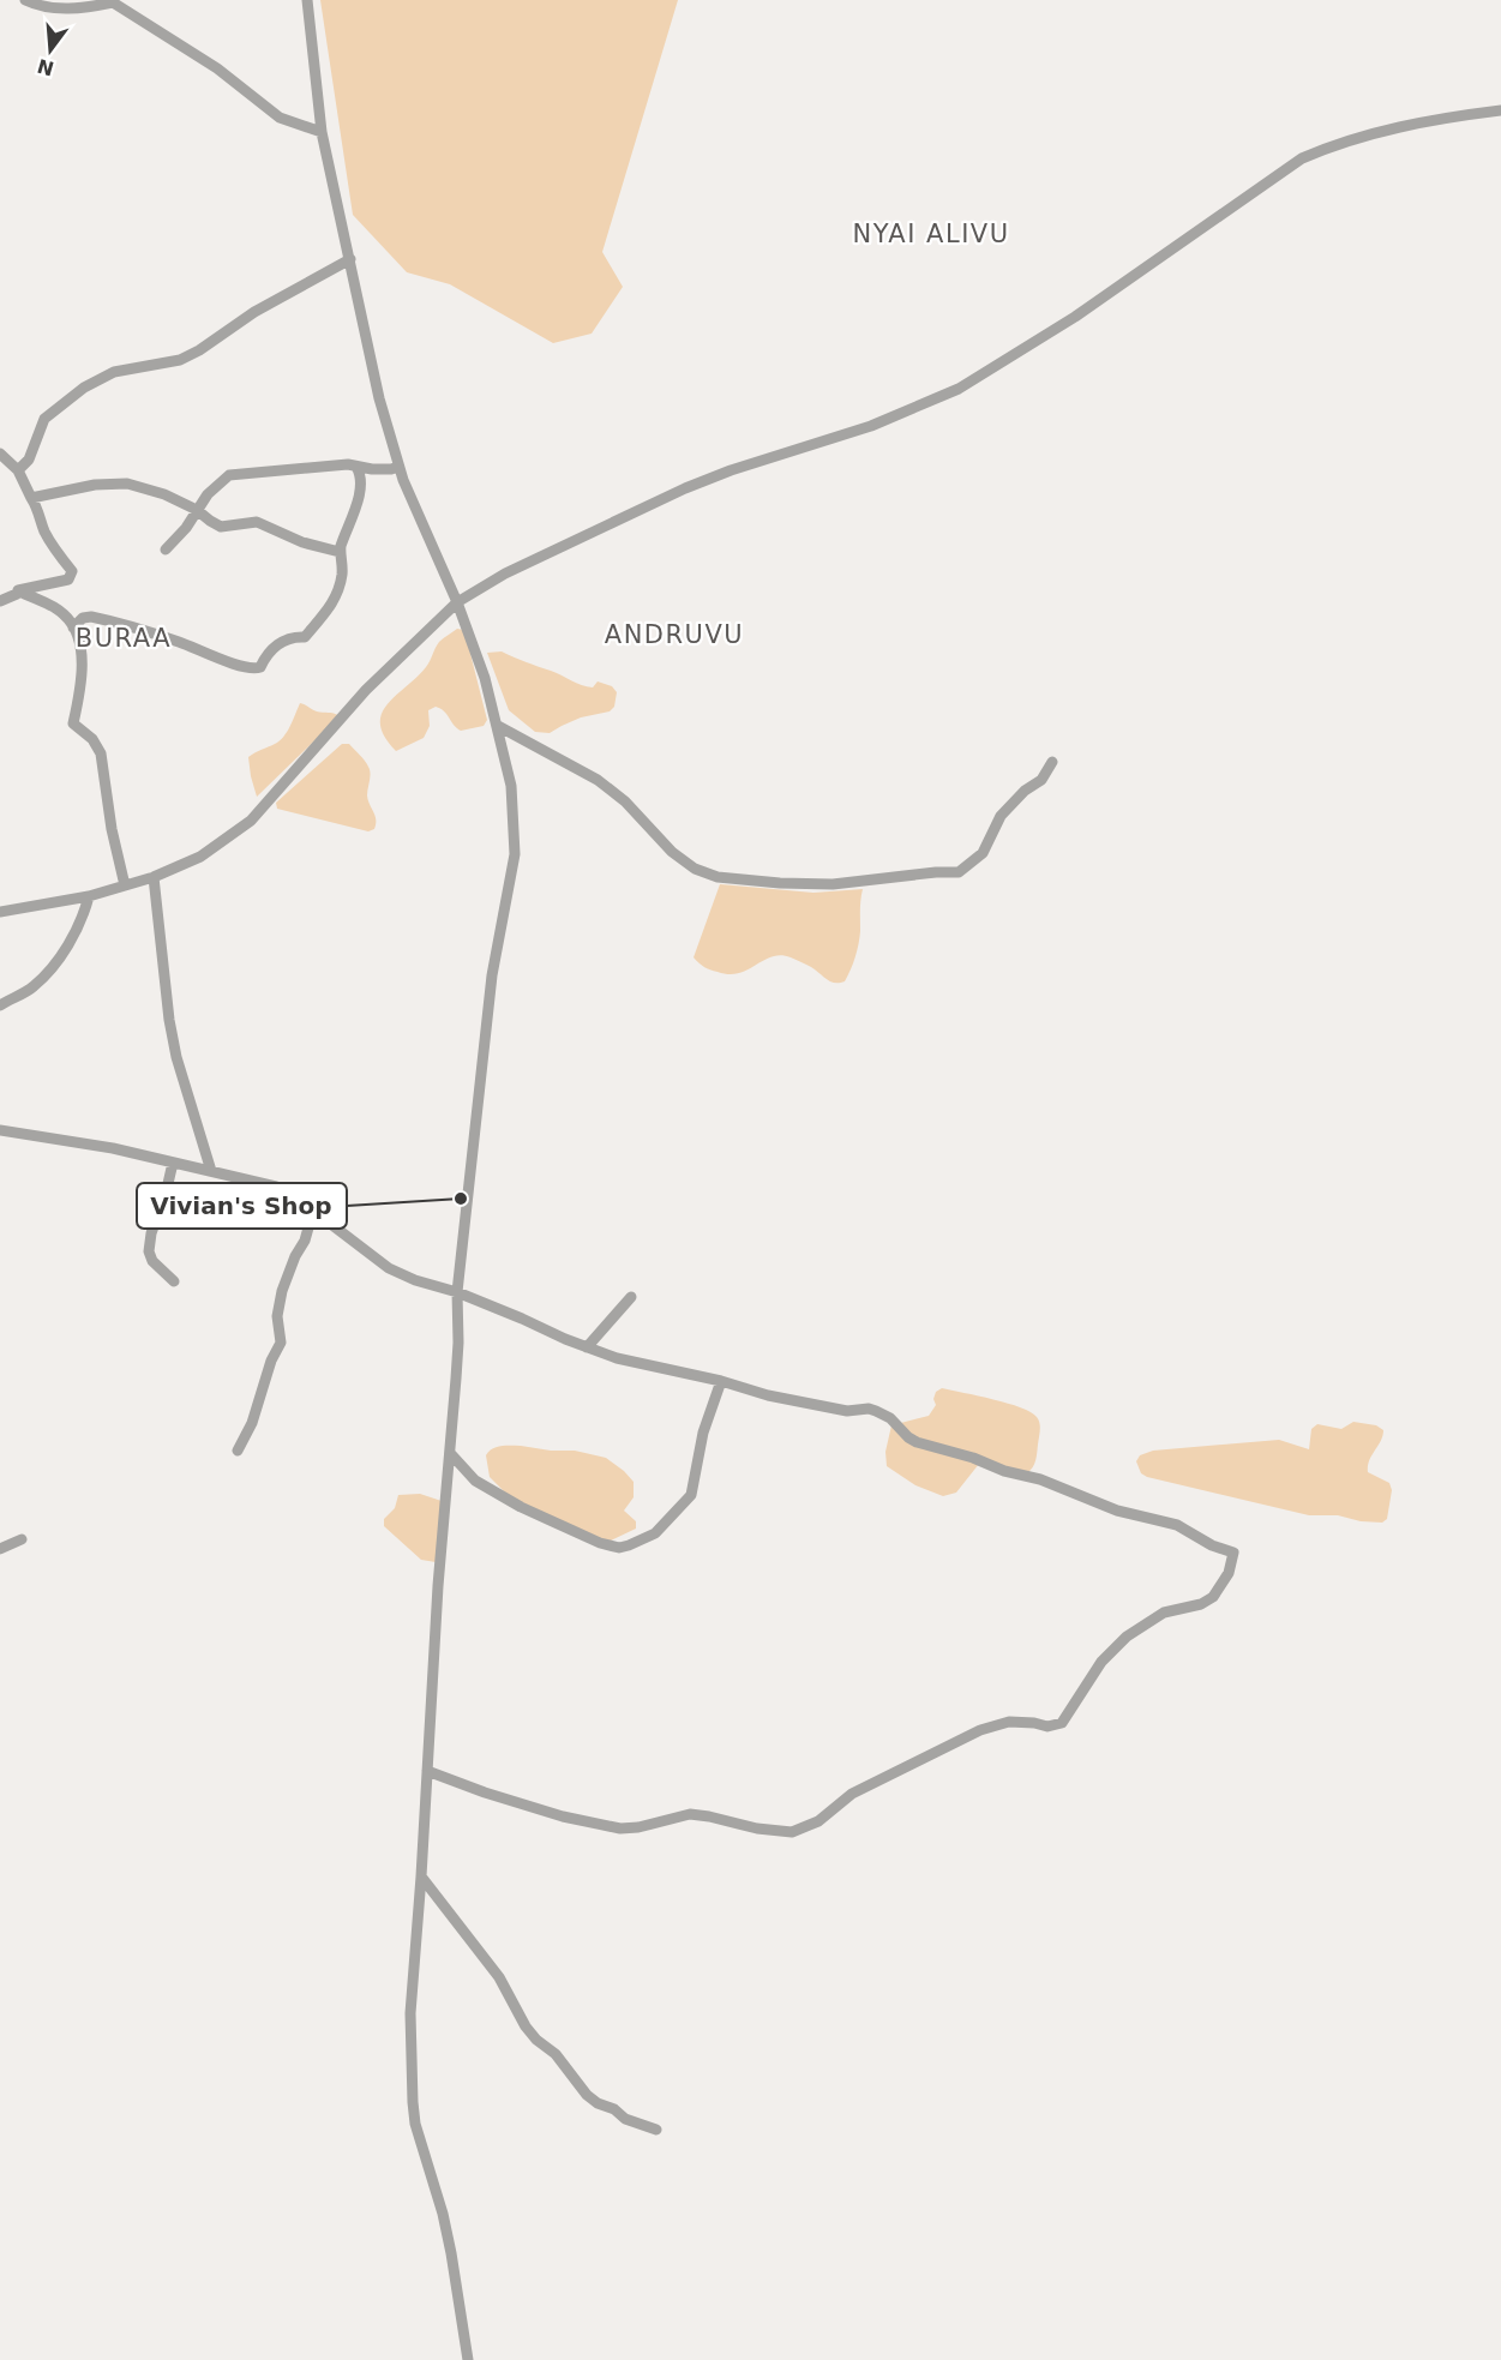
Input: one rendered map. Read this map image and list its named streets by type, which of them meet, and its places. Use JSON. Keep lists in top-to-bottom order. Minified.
{"districts":["NYAI ALIVU","ANDRUVU","BURAA"],"places":["Vivian's Shop"],"north":"bottom"}
